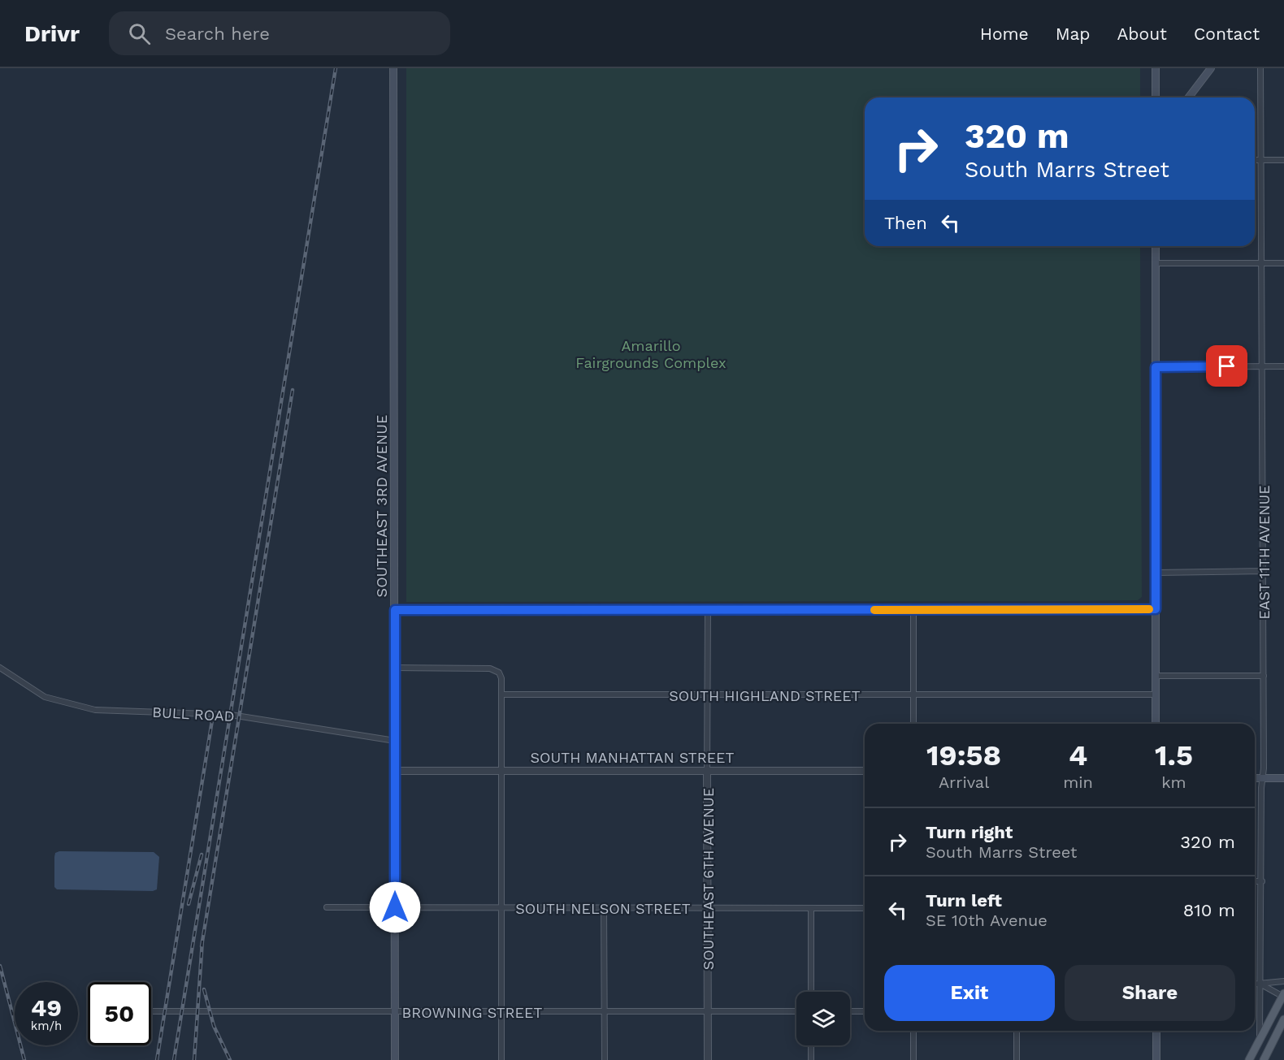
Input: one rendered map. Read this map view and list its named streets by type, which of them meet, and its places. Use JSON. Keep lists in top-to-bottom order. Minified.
{"streets":{"main road":["SOUTHEAST 3RD AVENUE"],"street":["EAST 11TH AVENUE","SOUTH HIGHLAND STREET","BULL ROAD","SOUTH MANHATTAN STREET","SOUTHEAST 6TH AVENUE","SOUTH NELSON STREET","BROWNING STREET"]},"crossings":[["SOUTHEAST 3RD AVENUE","BULL ROAD"],["SOUTHEAST 3RD AVENUE","SOUTH MANHATTAN STREET"],["SOUTHEAST 3RD AVENUE","SOUTH NELSON STREET"],["SOUTHEAST 3RD AVENUE","BROWNING STREET"],["SOUTH HIGHLAND STREET","SOUTHEAST 6TH AVENUE"],["SOUTH MANHATTAN STREET","SOUTHEAST 6TH AVENUE"],["SOUTHEAST 6TH AVENUE","SOUTH NELSON STREET"],["SOUTHEAST 6TH AVENUE","BROWNING STREET"]],"parks":["Amarillo Fairgrounds Complex"],"page":{"header":"Drivr","search":"Search here","nav":["Home","Map","About","Contact"],"turn":["320 m","South Marrs Street"],"then":"Then","eta":["19:58","Arrival","4","min","1.5","km"],"list":[{"name":"Turn right","note":"South Marrs Street","value":"320 m"},{"name":"Turn left","note":"SE 10th Avenue","value":"810 m"}],"buttons":["Exit","Share"],"speed":"49 km/h","limit":"50"}}
